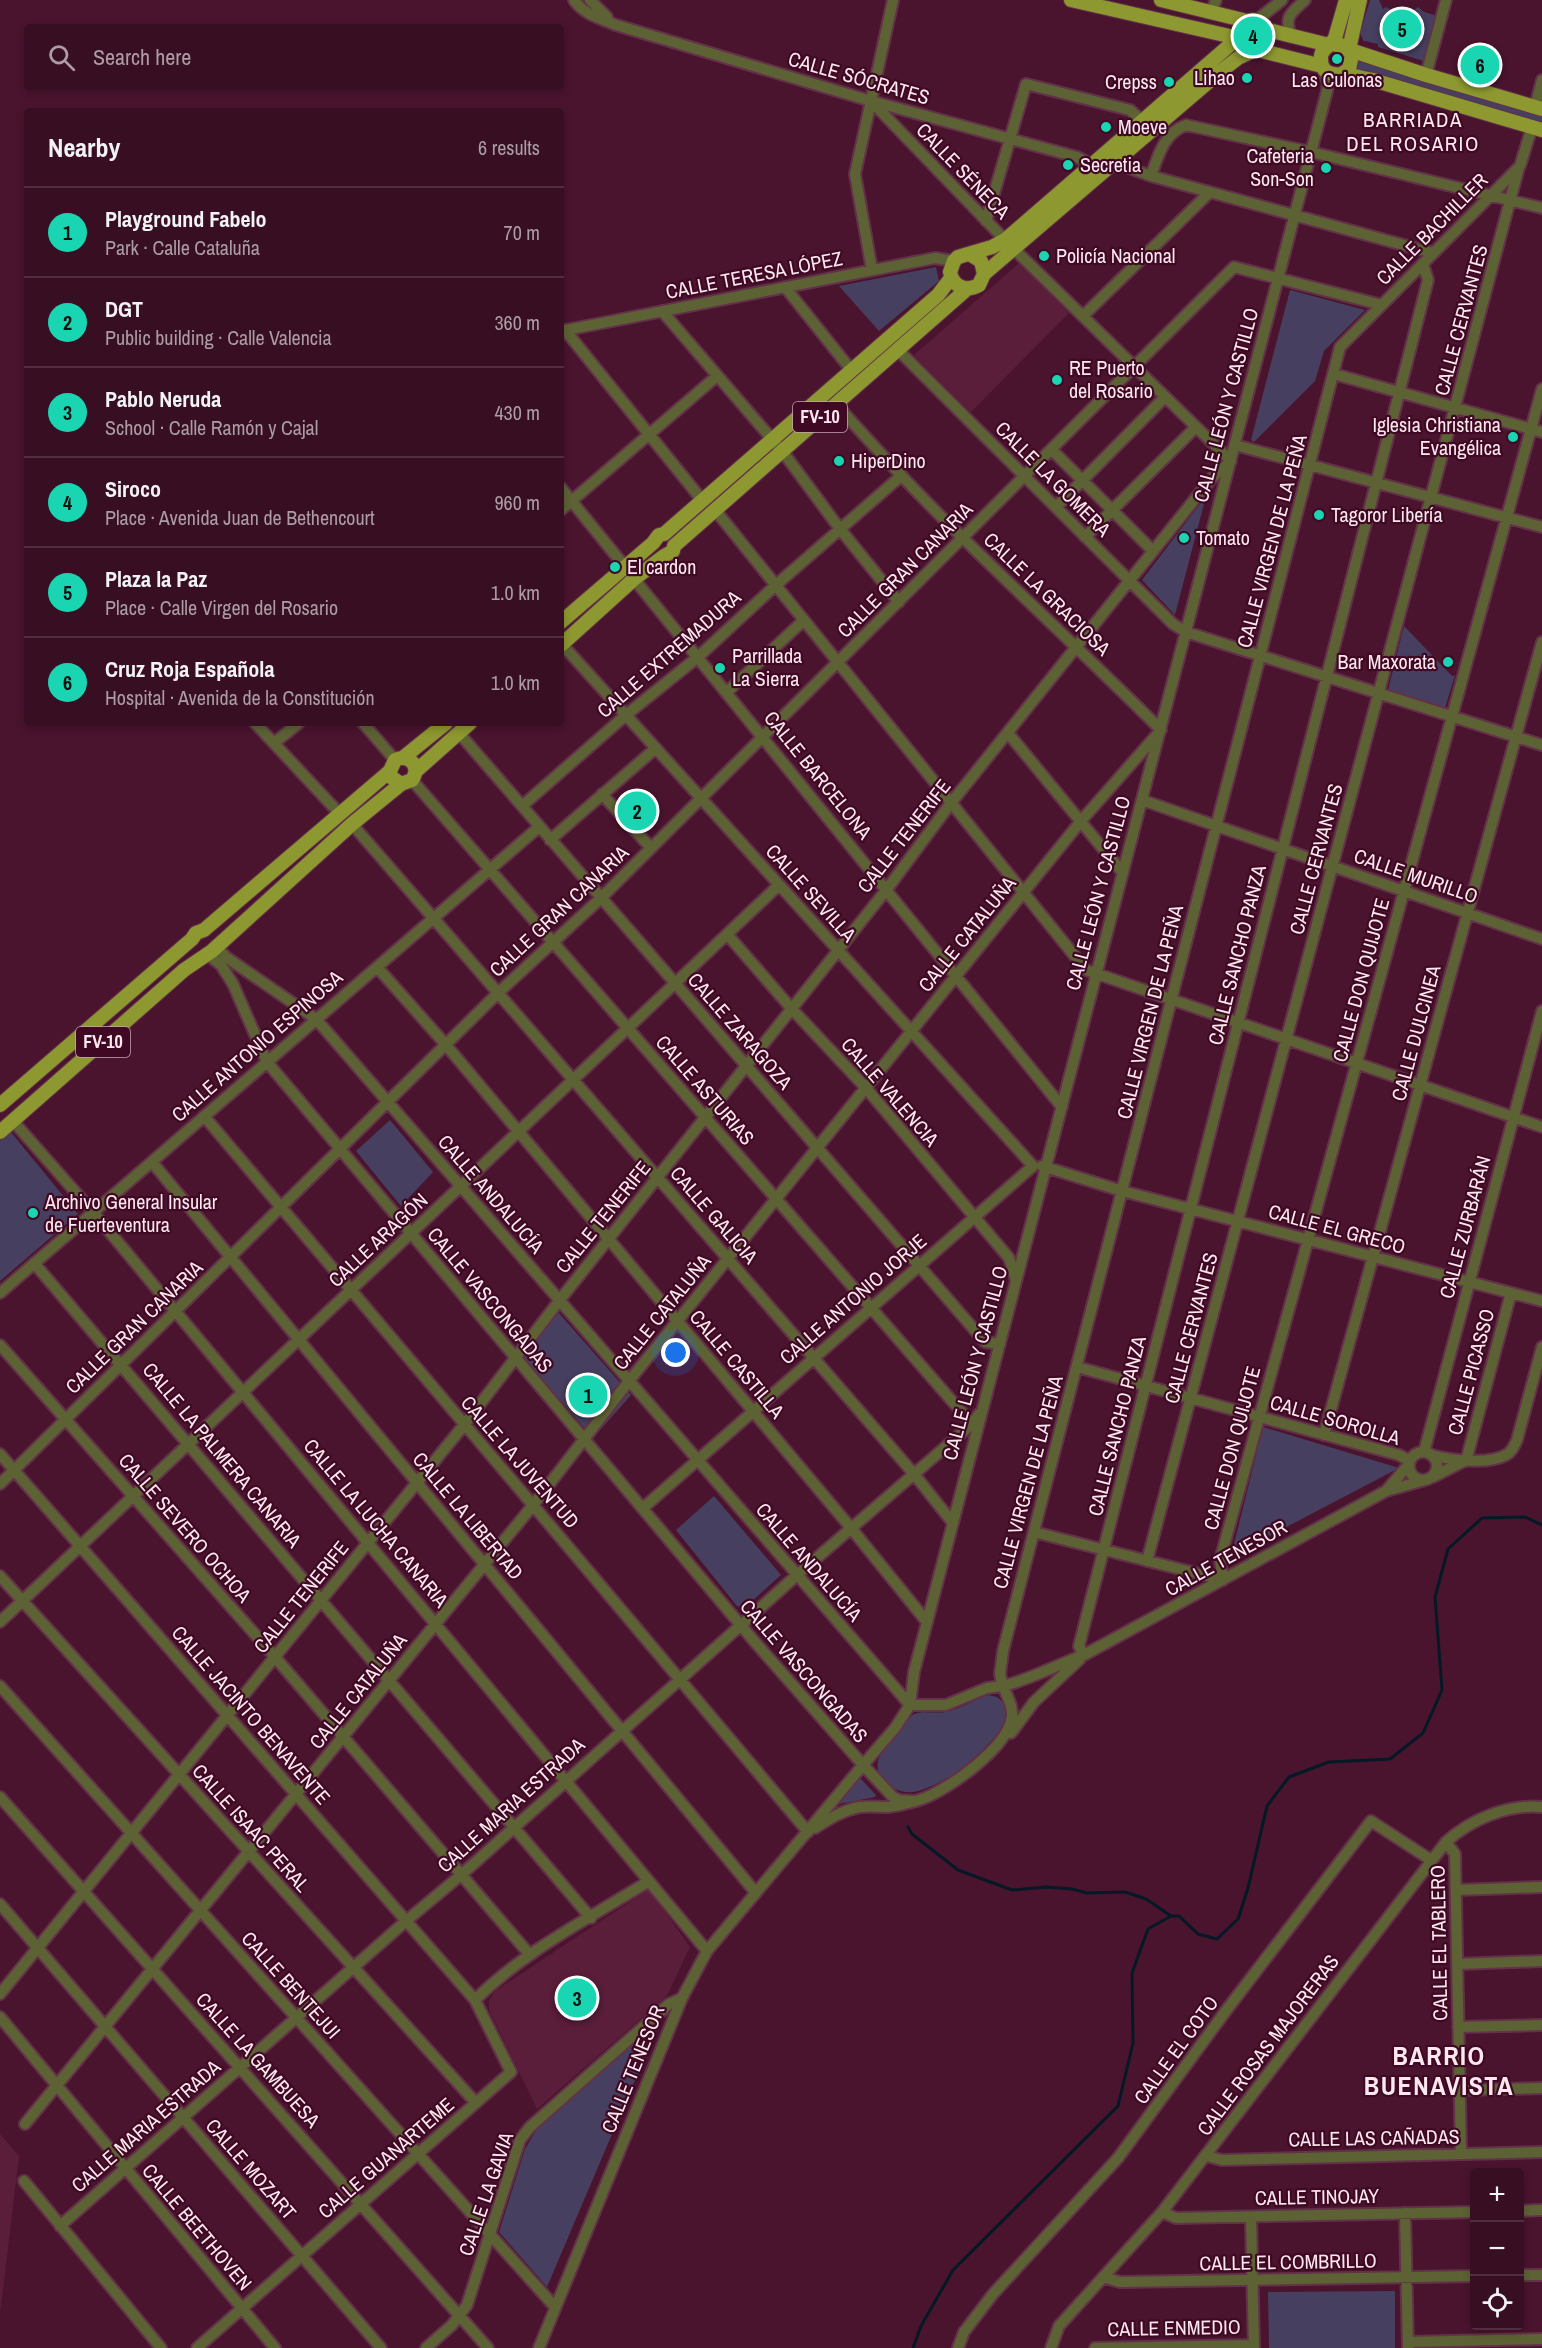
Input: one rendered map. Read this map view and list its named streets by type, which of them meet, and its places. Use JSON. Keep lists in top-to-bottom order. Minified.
{"streets":{"main road":["FV-10"],"street":["CALLE SÓCRATES","CALLE SÉNECA","CALLE BACHILLER","CALLE TERESA LÓPEZ","CALLE CERVANTES","CALLE LEÓN Y CASTILLO","CALLE LA GOMERA","CALLE VIRGEN DE LA PEÑA","CALLE GRAN CANARIA","CALLE LA GRACIOSA","CALLE EXTREMADURA","CALLE BARCELONA","CALLE TENERIFE","CALLE MURILLO","CALLE SEVILLA","CALLE CATALUÑA","CALLE SANCHO PANZA","CALLE DON QUIJOTE","CALLE ZARAGOZA","CALLE DULCINEA","CALLE ANTONIO ESPINOSA","CALLE ASTURIAS","CALLE VALENCIA","CALLE ANDALUCÍA","CALLE GALICIA","CALLE ZURBARÁN","CALLE EL GRECO","CALLE ARAGÓN","CALLE ANTONIO JORJE","CALLE VASCONGADAS","CALLE CASTILLA","CALLE PICASSO","CALLE SOROLLA","CALLE LA PALMERA CANARIA","CALLE LA JUVENTUD","CALLE LA LIBERTAD","CALLE LA LUCHA CANARIA","CALLE SEVERO OCHOA","CALLE TENESOR","CALLE JACINTO BENAVENTE","CALLE MARIA ESTRADA","CALLE ISAAC PERAL","CALLE EL TABLERO","CALLE BENTEJUI","CALLE ROSAS MAJORERAS","CALLE EL COTO","CALLE LA GAMBUESA","CALLE LAS CAÑADAS","CALLE GUANARTEME","CALLE MOZART","CALLE LA GAVIA","CALLE TINOJAY","CALLE BEETHOVEN","CALLE EL COMBRILLO","CALLE ENMEDIO"]},"crossings":[["CALLE SÓCRATES","CALLE SÉNECA"],["CALLE SÓCRATES","FV-10"],["CALLE SÉNECA","CALLE LEÓN Y CASTILLO"],["CALLE SÉNECA","FV-10"],["CALLE SÉNECA","CALLE GRAN CANARIA"],["CALLE SÉNECA","CALLE TENERIFE"],["CALLE BACHILLER","CALLE CERVANTES"],["CALLE BACHILLER","CALLE VIRGEN DE LA PEÑA"],["CALLE BACHILLER","CALLE SANCHO PANZA"],["CALLE TERESA LÓPEZ","FV-10"],["CALLE CERVANTES","CALLE MURILLO"],["CALLE CERVANTES","CALLE EL GRECO"],["CALLE CERVANTES","CALLE SOROLLA"],["CALLE LEÓN Y CASTILLO","CALLE LA GOMERA"],["CALLE LEÓN Y CASTILLO","CALLE GRAN CANARIA"],["CALLE LEÓN Y CASTILLO","CALLE LA GRACIOSA"],["CALLE LEÓN Y CASTILLO","CALLE BARCELONA"],["CALLE LEÓN Y CASTILLO","CALLE TENERIFE"],["CALLE LEÓN Y CASTILLO","CALLE MURILLO"],["CALLE LEÓN Y CASTILLO","CALLE CATALUÑA"],["CALLE LEÓN Y CASTILLO","CALLE ZARAGOZA"],["CALLE LEÓN Y CASTILLO","CALLE VALENCIA"],["CALLE LEÓN Y CASTILLO","CALLE ANDALUCÍA"],["CALLE LEÓN Y CASTILLO","CALLE GALICIA"],["CALLE LEÓN Y CASTILLO","CALLE EL GRECO"],["CALLE LEÓN Y CASTILLO","CALLE CASTILLA"],["CALLE LEÓN Y CASTILLO","CALLE TENESOR"],["CALLE LEÓN Y CASTILLO","CALLE MARIA ESTRADA"],["FV-10","CALLE LA GOMERA"],["FV-10","CALLE LA GRACIOSA"],["FV-10","CALLE BARCELONA"],["FV-10","CALLE ZARAGOZA"],["FV-10","CALLE ASTURIAS"],["FV-10","CALLE ANDALUCÍA"],["FV-10","CALLE GALICIA"],["FV-10","CALLE VASCONGADAS"],["FV-10","CALLE LA LUCHA CANARIA"],["CALLE LA GOMERA","CALLE GRAN CANARIA"],["CALLE LA GOMERA","CALLE TENERIFE"],["CALLE VIRGEN DE LA PEÑA","CALLE MURILLO"],["CALLE VIRGEN DE LA PEÑA","CALLE EL GRECO"],["CALLE VIRGEN DE LA PEÑA","CALLE SOROLLA"],["CALLE VIRGEN DE LA PEÑA","CALLE TENESOR"],["CALLE GRAN CANARIA","CALLE LA GRACIOSA"],["CALLE GRAN CANARIA","CALLE BARCELONA"],["CALLE GRAN CANARIA","CALLE SEVILLA"],["CALLE GRAN CANARIA","CALLE ZARAGOZA"],["CALLE GRAN CANARIA","CALLE ASTURIAS"],["CALLE GRAN CANARIA","CALLE ANDALUCÍA"],["CALLE GRAN CANARIA","CALLE GALICIA"],["CALLE GRAN CANARIA","CALLE VASCONGADAS"],["CALLE GRAN CANARIA","CALLE CASTILLA"],["CALLE GRAN CANARIA","CALLE LA PALMERA CANARIA"],["CALLE GRAN CANARIA","CALLE LA JUVENTUD"],["CALLE GRAN CANARIA","CALLE LA LIBERTAD"],["CALLE GRAN CANARIA","CALLE LA LUCHA CANARIA"],["CALLE GRAN CANARIA","CALLE SEVERO OCHOA"],["CALLE GRAN CANARIA","CALLE JACINTO BENAVENTE"],["CALLE LA GRACIOSA","CALLE EXTREMADURA"],["CALLE LA GRACIOSA","CALLE TENERIFE"],["CALLE LA GRACIOSA","CALLE CATALUÑA"],["CALLE EXTREMADURA","CALLE BARCELONA"],["CALLE EXTREMADURA","CALLE SEVILLA"],["CALLE EXTREMADURA","CALLE ZARAGOZA"],["CALLE BARCELONA","CALLE TENERIFE"],["CALLE BARCELONA","CALLE CATALUÑA"],["CALLE TENERIFE","CALLE SEVILLA"],["CALLE TENERIFE","CALLE ZARAGOZA"],["CALLE TENERIFE","CALLE ASTURIAS"],["CALLE TENERIFE","CALLE VALENCIA"],["CALLE TENERIFE","CALLE ANDALUCÍA"],["CALLE TENERIFE","CALLE GALICIA"],["CALLE TENERIFE","CALLE VASCONGADAS"],["CALLE TENERIFE","CALLE CASTILLA"],["CALLE TENERIFE","CALLE LA PALMERA CANARIA"],["CALLE TENERIFE","CALLE LA JUVENTUD"],["CALLE TENERIFE","CALLE LA LIBERTAD"],["CALLE TENERIFE","CALLE LA LUCHA CANARIA"],["CALLE TENERIFE","CALLE SEVERO OCHOA"],["CALLE TENERIFE","CALLE JACINTO BENAVENTE"],["CALLE TENERIFE","CALLE ISAAC PERAL"],["CALLE TENERIFE","CALLE BENTEJUI"],["CALLE TENERIFE","CALLE LA GAMBUESA"],["CALLE TENERIFE","CALLE MOZART"],["CALLE MURILLO","CALLE SANCHO PANZA"],["CALLE MURILLO","CALLE DON QUIJOTE"],["CALLE MURILLO","CALLE DULCINEA"],["CALLE SEVILLA","CALLE CATALUÑA"],["CALLE SEVILLA","CALLE ARAGÓN"],["CALLE SEVILLA","CALLE ANTONIO JORJE"],["CALLE CATALUÑA","CALLE ZARAGOZA"],["CALLE CATALUÑA","CALLE ASTURIAS"],["CALLE CATALUÑA","CALLE VALENCIA"],["CALLE CATALUÑA","CALLE ANDALUCÍA"],["CALLE CATALUÑA","CALLE GALICIA"],["CALLE CATALUÑA","CALLE VASCONGADAS"],["CALLE CATALUÑA","CALLE CASTILLA"],["CALLE CATALUÑA","CALLE LA PALMERA CANARIA"],["CALLE CATALUÑA","CALLE LA JUVENTUD"],["CALLE CATALUÑA","CALLE LA LIBERTAD"],["CALLE CATALUÑA","CALLE LA LUCHA CANARIA"],["CALLE CATALUÑA","CALLE SEVERO OCHOA"],["CALLE CATALUÑA","CALLE JACINTO BENAVENTE"],["CALLE CATALUÑA","CALLE ISAAC PERAL"],["CALLE CATALUÑA","CALLE BENTEJUI"],["CALLE CATALUÑA","CALLE LA GAMBUESA"],["CALLE CATALUÑA","CALLE MOZART"],["CALLE CATALUÑA","CALLE BEETHOVEN"],["CALLE SANCHO PANZA","CALLE EL GRECO"],["CALLE SANCHO PANZA","CALLE SOROLLA"],["CALLE SANCHO PANZA","CALLE TENESOR"],["CALLE DON QUIJOTE","CALLE EL GRECO"],["CALLE DON QUIJOTE","CALLE SOROLLA"],["CALLE DON QUIJOTE","CALLE TENESOR"],["CALLE ZARAGOZA","CALLE ANTONIO ESPINOSA"],["CALLE ZARAGOZA","CALLE ARAGÓN"],["CALLE ZARAGOZA","CALLE ANTONIO JORJE"],["CALLE DULCINEA","CALLE EL GRECO"],["CALLE DULCINEA","CALLE SOROLLA"],["CALLE ANTONIO ESPINOSA","CALLE ASTURIAS"],["CALLE ANTONIO ESPINOSA","CALLE ANDALUCÍA"],["CALLE ANTONIO ESPINOSA","CALLE GALICIA"],["CALLE ANTONIO ESPINOSA","CALLE VASCONGADAS"],["CALLE ANTONIO ESPINOSA","CALLE CASTILLA"],["CALLE ANTONIO ESPINOSA","CALLE LA PALMERA CANARIA"],["CALLE ANTONIO ESPINOSA","CALLE LA JUVENTUD"],["CALLE ANTONIO ESPINOSA","CALLE LA LIBERTAD"],["CALLE ANTONIO ESPINOSA","CALLE LA LUCHA CANARIA"],["CALLE ASTURIAS","CALLE ARAGÓN"],["CALLE ASTURIAS","CALLE ANTONIO JORJE"],["CALLE ASTURIAS","CALLE MARIA ESTRADA"],["CALLE VALENCIA","CALLE ARAGÓN"],["CALLE VALENCIA","CALLE ANTONIO JORJE"],["CALLE ANDALUCÍA","CALLE ARAGÓN"],["CALLE ANDALUCÍA","CALLE ANTONIO JORJE"],["CALLE ANDALUCÍA","CALLE VASCONGADAS"],["CALLE ANDALUCÍA","CALLE TENESOR"],["CALLE ANDALUCÍA","CALLE MARIA ESTRADA"],["CALLE GALICIA","CALLE ARAGÓN"],["CALLE GALICIA","CALLE ANTONIO JORJE"],["CALLE GALICIA","CALLE MARIA ESTRADA"],["CALLE ZURBARÁN","CALLE EL GRECO"],["CALLE ZURBARÁN","CALLE SOROLLA"],["CALLE ZURBARÁN","CALLE TENESOR"],["CALLE EL GRECO","CALLE PICASSO"],["CALLE ARAGÓN","CALLE VASCONGADAS"],["CALLE ARAGÓN","CALLE CASTILLA"],["CALLE ARAGÓN","CALLE LA PALMERA CANARIA"],["CALLE ARAGÓN","CALLE LA JUVENTUD"],["CALLE ARAGÓN","CALLE LA LIBERTAD"],["CALLE ARAGÓN","CALLE LA LUCHA CANARIA"],["CALLE ARAGÓN","CALLE SEVERO OCHOA"],["CALLE ARAGÓN","CALLE JACINTO BENAVENTE"],["CALLE ARAGÓN","CALLE ISAAC PERAL"],["CALLE ANTONIO JORJE","CALLE VASCONGADAS"],["CALLE ANTONIO JORJE","CALLE CASTILLA"],["CALLE VASCONGADAS","CALLE TENESOR"],["CALLE VASCONGADAS","CALLE MARIA ESTRADA"],["CALLE CASTILLA","CALLE MARIA ESTRADA"],["CALLE PICASSO","CALLE TENESOR"],["CALLE SOROLLA","CALLE TENESOR"],["CALLE LA PALMERA CANARIA","CALLE MARIA ESTRADA"],["CALLE LA JUVENTUD","CALLE TENESOR"],["CALLE LA JUVENTUD","CALLE MARIA ESTRADA"],["CALLE LA LIBERTAD","CALLE TENESOR"],["CALLE LA LIBERTAD","CALLE MARIA ESTRADA"],["CALLE LA LUCHA CANARIA","CALLE TENESOR"],["CALLE LA LUCHA CANARIA","CALLE MARIA ESTRADA"],["CALLE SEVERO OCHOA","CALLE MARIA ESTRADA"],["CALLE TENESOR","CALLE BENTEJUI"],["CALLE TENESOR","CALLE LA GAVIA"],["CALLE JACINTO BENAVENTE","CALLE MARIA ESTRADA"],["CALLE JACINTO BENAVENTE","CALLE GUANARTEME"],["CALLE MARIA ESTRADA","CALLE ISAAC PERAL"],["CALLE MARIA ESTRADA","CALLE BENTEJUI"],["CALLE MARIA ESTRADA","CALLE LA GAMBUESA"],["CALLE MARIA ESTRADA","CALLE MOZART"],["CALLE MARIA ESTRADA","CALLE BEETHOVEN"],["CALLE ISAAC PERAL","CALLE GUANARTEME"],["CALLE EL TABLERO","CALLE ROSAS MAJORERAS"],["CALLE EL TABLERO","CALLE LAS CAÑADAS"],["CALLE BENTEJUI","CALLE GUANARTEME"],["CALLE BENTEJUI","CALLE LA GAVIA"],["CALLE ROSAS MAJORERAS","CALLE EL COTO"],["CALLE ROSAS MAJORERAS","CALLE LAS CAÑADAS"],["CALLE ROSAS MAJORERAS","CALLE TINOJAY"],["CALLE ROSAS MAJORERAS","CALLE EL COMBRILLO"],["CALLE LA GAMBUESA","CALLE GUANARTEME"],["CALLE LA GAMBUESA","CALLE LA GAVIA"],["CALLE GUANARTEME","CALLE MOZART"],["CALLE GUANARTEME","CALLE BEETHOVEN"]],"districts":["BARRIADA DEL ROSARIO","BARRIO BUENAVISTA"],"places":["Las Culonas","Lihao","Crepss","Moeve","Secretia","Cafeteria Son-Son","Policía Nacional","RE Puerto del Rosario","Iglesia Christiana Evangélica","HiperDino","Tagoror Libería","Tomato","El cardon","Bar Maxorata","Parrillada La Sierra","Archivo General Insular de Fuerteventura"],"page":{"pins":["5","4","6","2","1","3"],"search":"Search here","heading":["Nearby","6 results"],"list":[{"mark":"1","name":"Playground Fabelo","note":"Park · Calle Cataluña","value":"70 m"},{"mark":"2","name":"DGT","note":"Public building · Calle Valencia","value":"360 m"},{"mark":"3","name":"Pablo Neruda","note":"School · Calle Ramón y Cajal","value":"430 m"},{"mark":"4","name":"Siroco","note":"Place · Avenida Juan de Bethencourt","value":"960 m"},{"mark":"5","name":"Plaza la Paz","note":"Place · Calle Virgen del Rosario","value":"1.0 km"},{"mark":"6","name":"Cruz Roja Española","note":"Hospital · Avenida de la Constitución","value":"1.0 km"}],"map_buttons":["+","−"]}}
